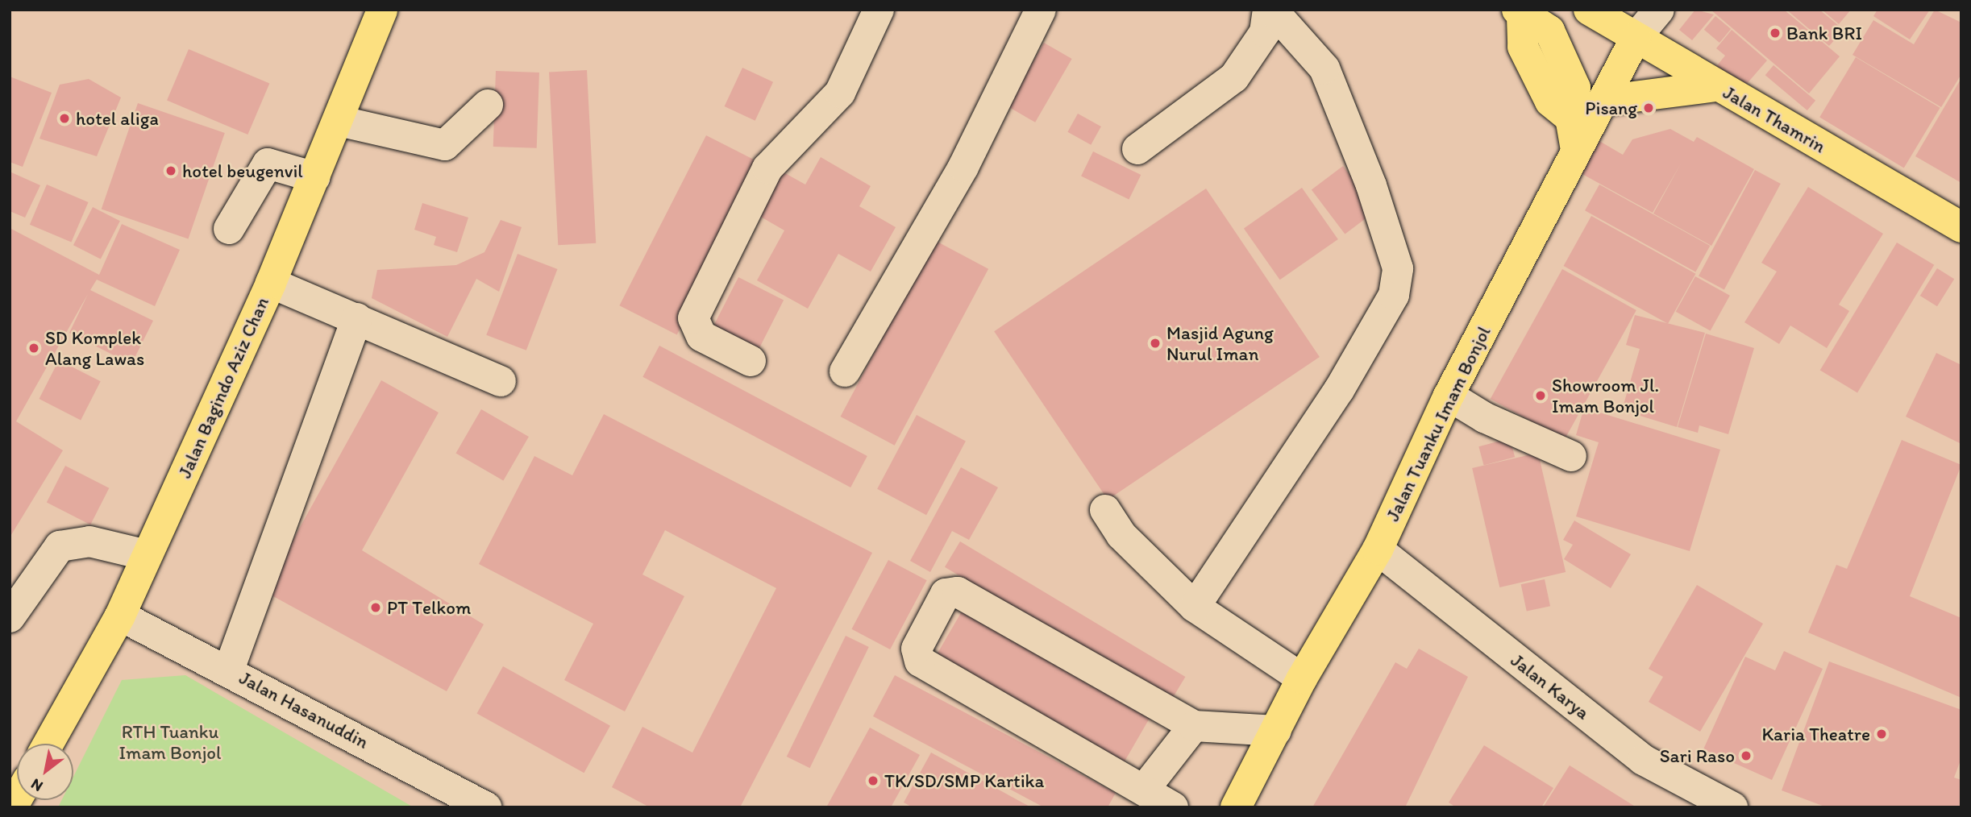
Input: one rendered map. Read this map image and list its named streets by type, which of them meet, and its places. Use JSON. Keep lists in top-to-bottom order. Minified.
{"streets":{"main road":["Jalan Thamrin","Jalan Bagindo Aziz Chan","Jalan Tuanku Imam Bonjol"],"street":["Jalan Karya","Jalan Hasanuddin"]},"crossings":[["Jalan Thamrin","Jalan Tuanku Imam Bonjol"],["Jalan Bagindo Aziz Chan","Jalan Hasanuddin"],["Jalan Tuanku Imam Bonjol","Jalan Karya"]],"parks":["RTH Tuanku Imam Bonjol"],"places":["Bank BRI","Pisang","hotel aliga","hotel beugenvil","Masjid Agung Nurul Iman","SD Komplek Alang Lawas","Showroom Jl. Imam Bonjol","PT Telkom","Karia Theatre","Sari Raso","TK/SD/SMP Kartika"],"north":"bottom left"}
